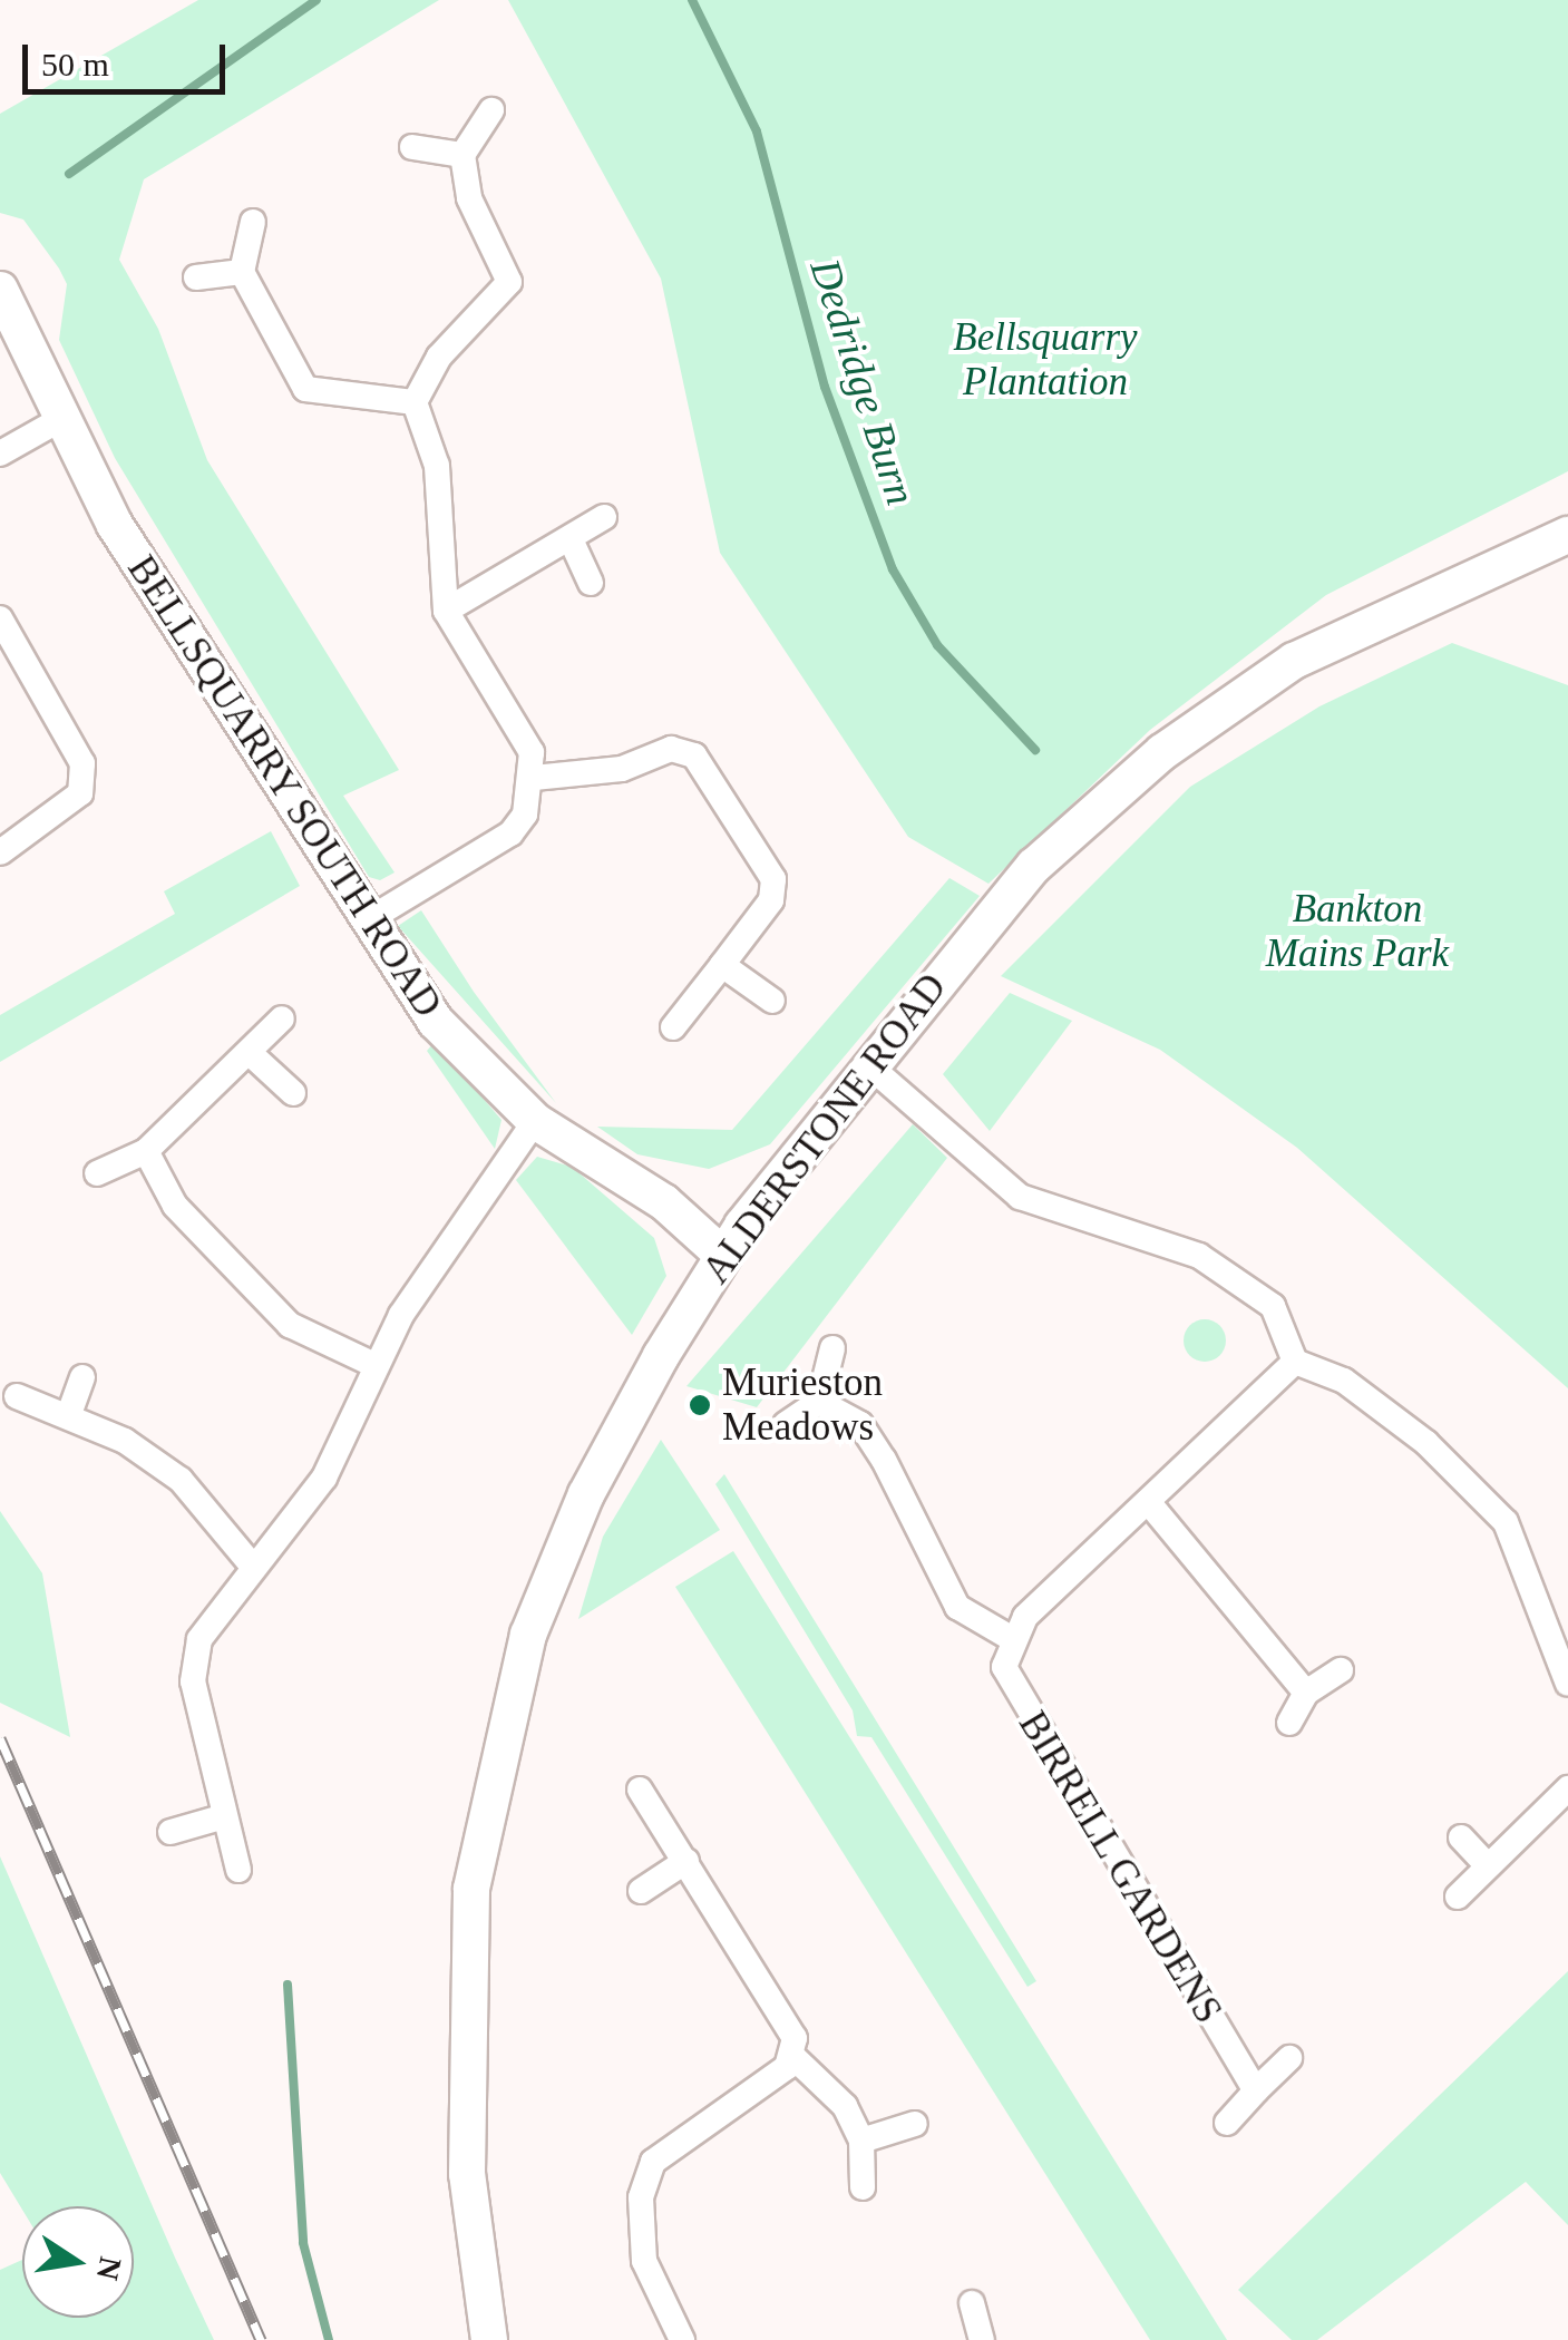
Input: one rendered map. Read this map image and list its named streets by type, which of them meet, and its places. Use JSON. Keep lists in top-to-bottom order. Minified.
{"streets":{"street":["BELLSQUARRY SOUTH ROAD","ALDERSTONE ROAD","BIRRELL GARDENS"]},"crossings":[["BELLSQUARRY SOUTH ROAD","ALDERSTONE ROAD"]],"water":["Dedridge Burn"],"parks":["Bellsquarry Plantation","Bankton Mains Park"],"places":["Murieston Meadows"],"scale_bar":"50 m","north":"right"}
